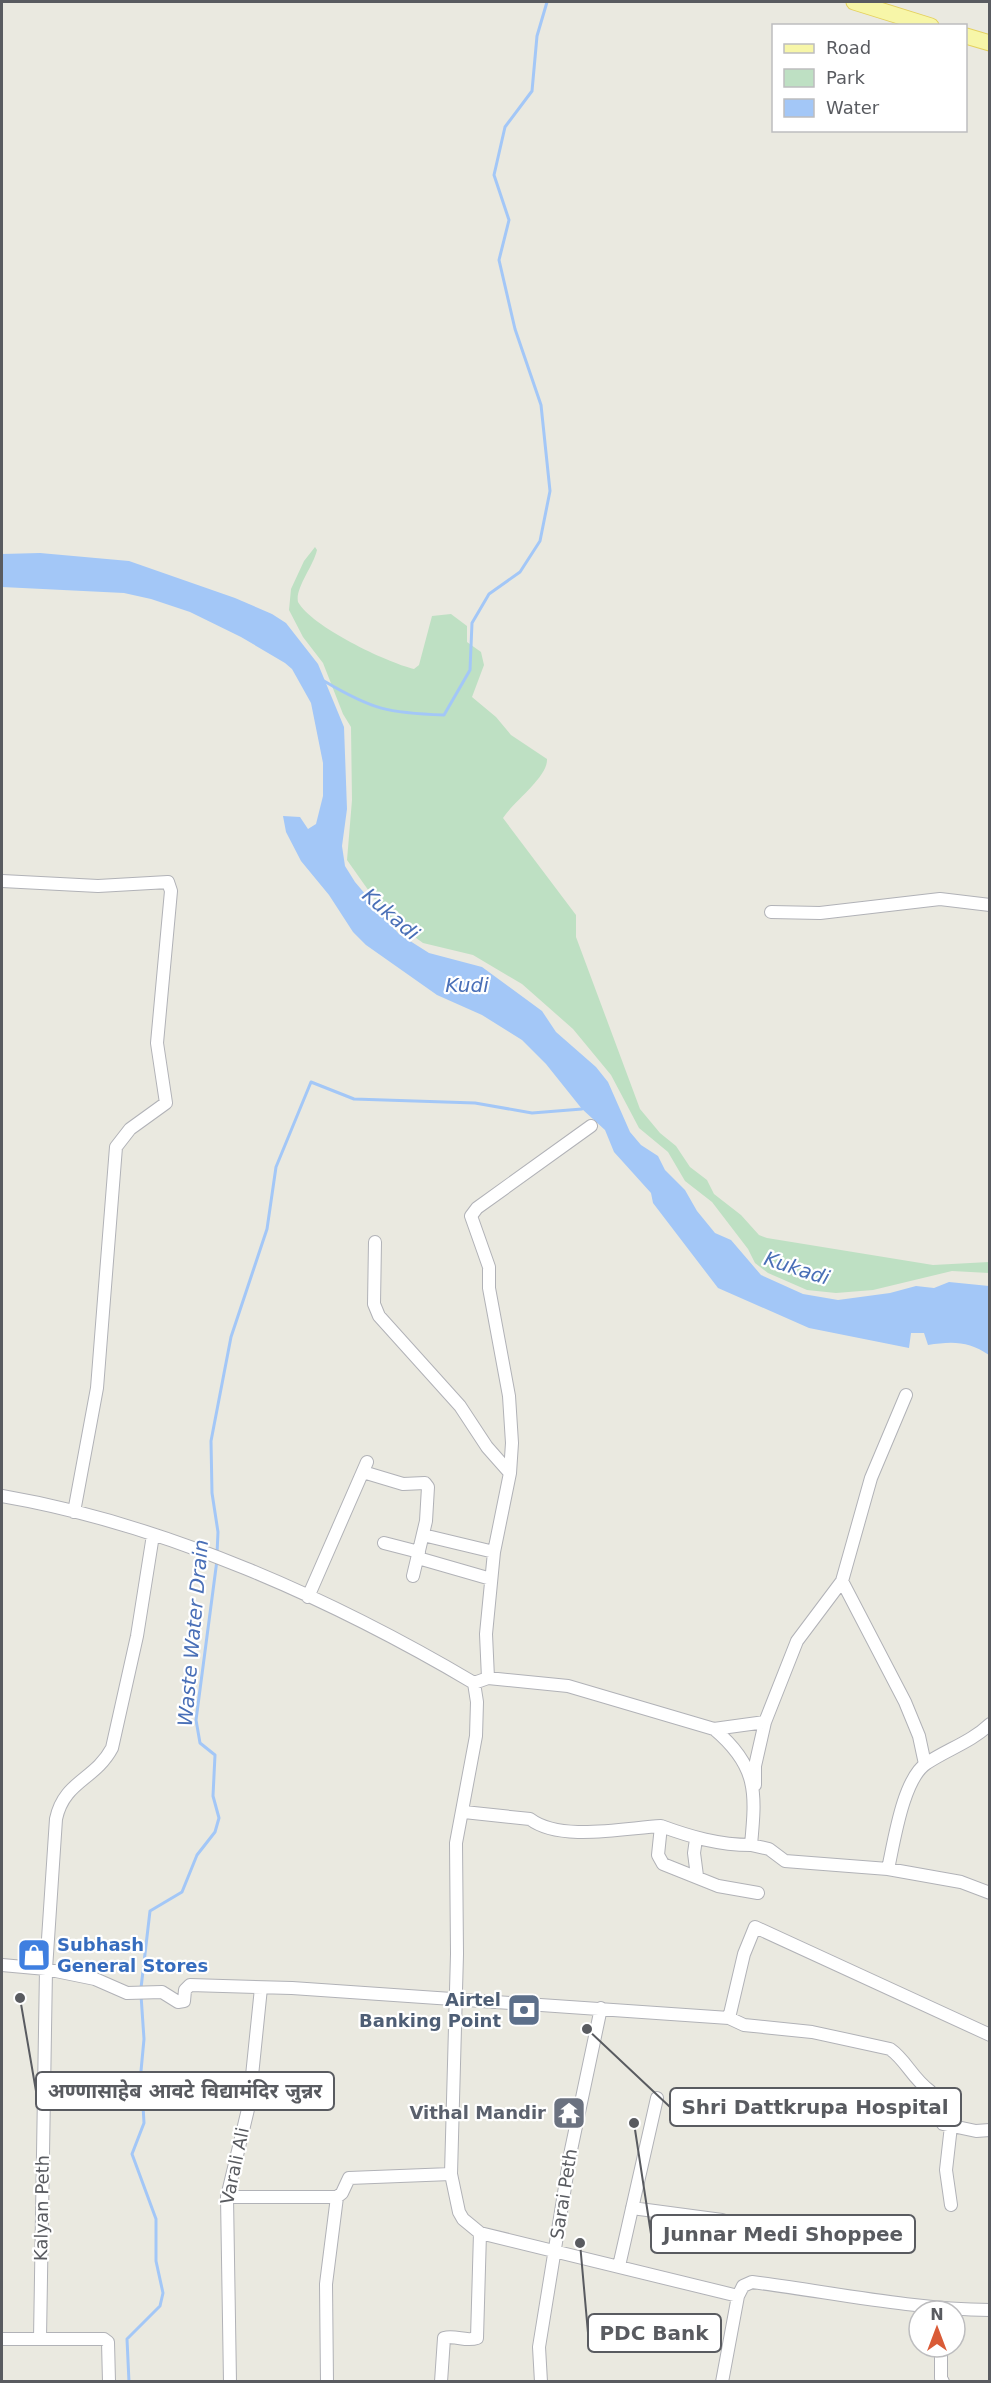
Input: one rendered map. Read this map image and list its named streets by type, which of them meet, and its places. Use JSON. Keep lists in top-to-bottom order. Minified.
{"streets":{"street":["Varali Ali","Sarai Peth","Kalyan Peth"]},"water":["Kukadi","Kudi","Waste Water Drain"],"places":{"shop":["Subhash General Stores"],"other":["अण्णासाहेब आवटे विद्यामंदिर जुन्नर","Shri Dattkrupa Hospital","Junnar Medi Shoppee","PDC Bank"],"bank":["Airtel Banking Point"],"temple":["Vithal Mandir"]},"legend":["Road","Park","Water"],"north":"top"}
